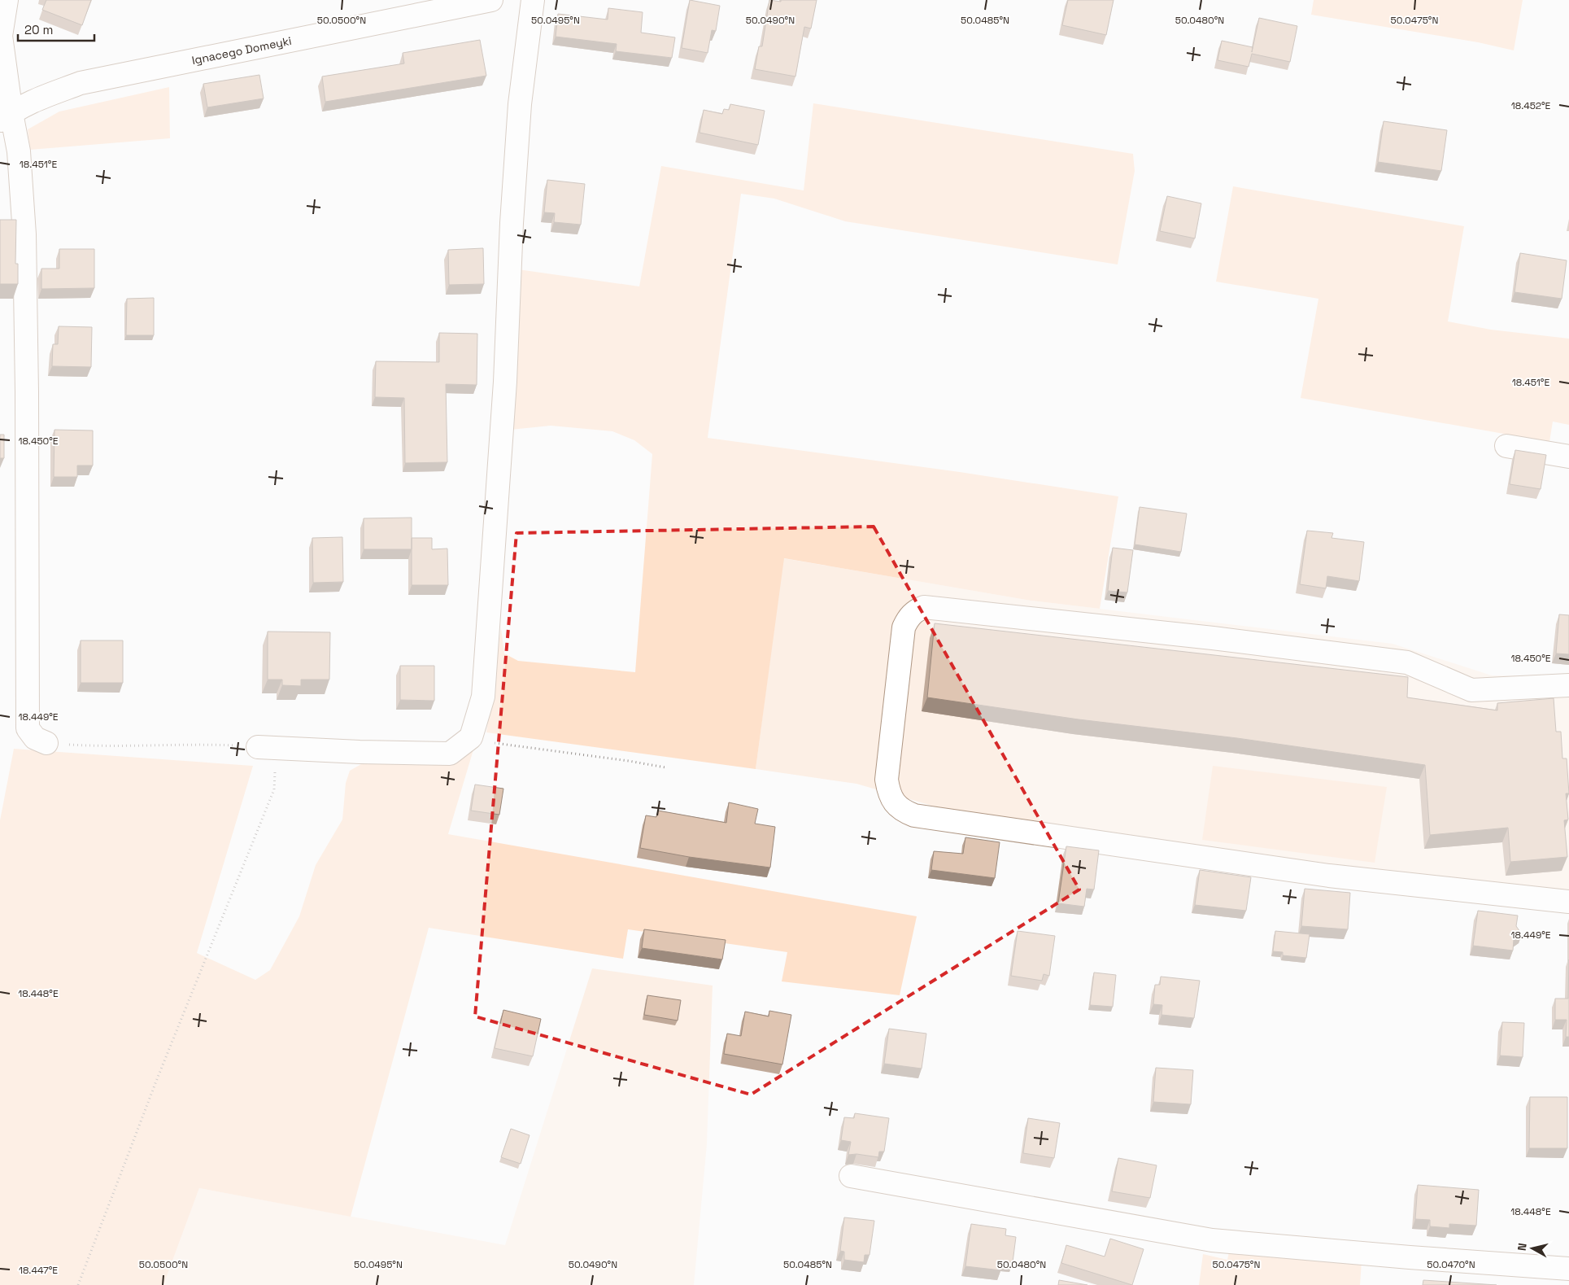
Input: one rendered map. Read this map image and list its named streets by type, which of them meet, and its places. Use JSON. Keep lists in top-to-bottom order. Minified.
{"streets":{"street":["Ignacego Domeyki"]},"scale_bar":"20 m","north":"left","coordinates":["50.0500°N","50.0495°N","50.0490°N","50.0485°N","50.0480°N","50.0475°N","18.452°E","18.451°E","18.450°E","18.449°E","18.448°E","50.0470°N","18.447°E"]}
